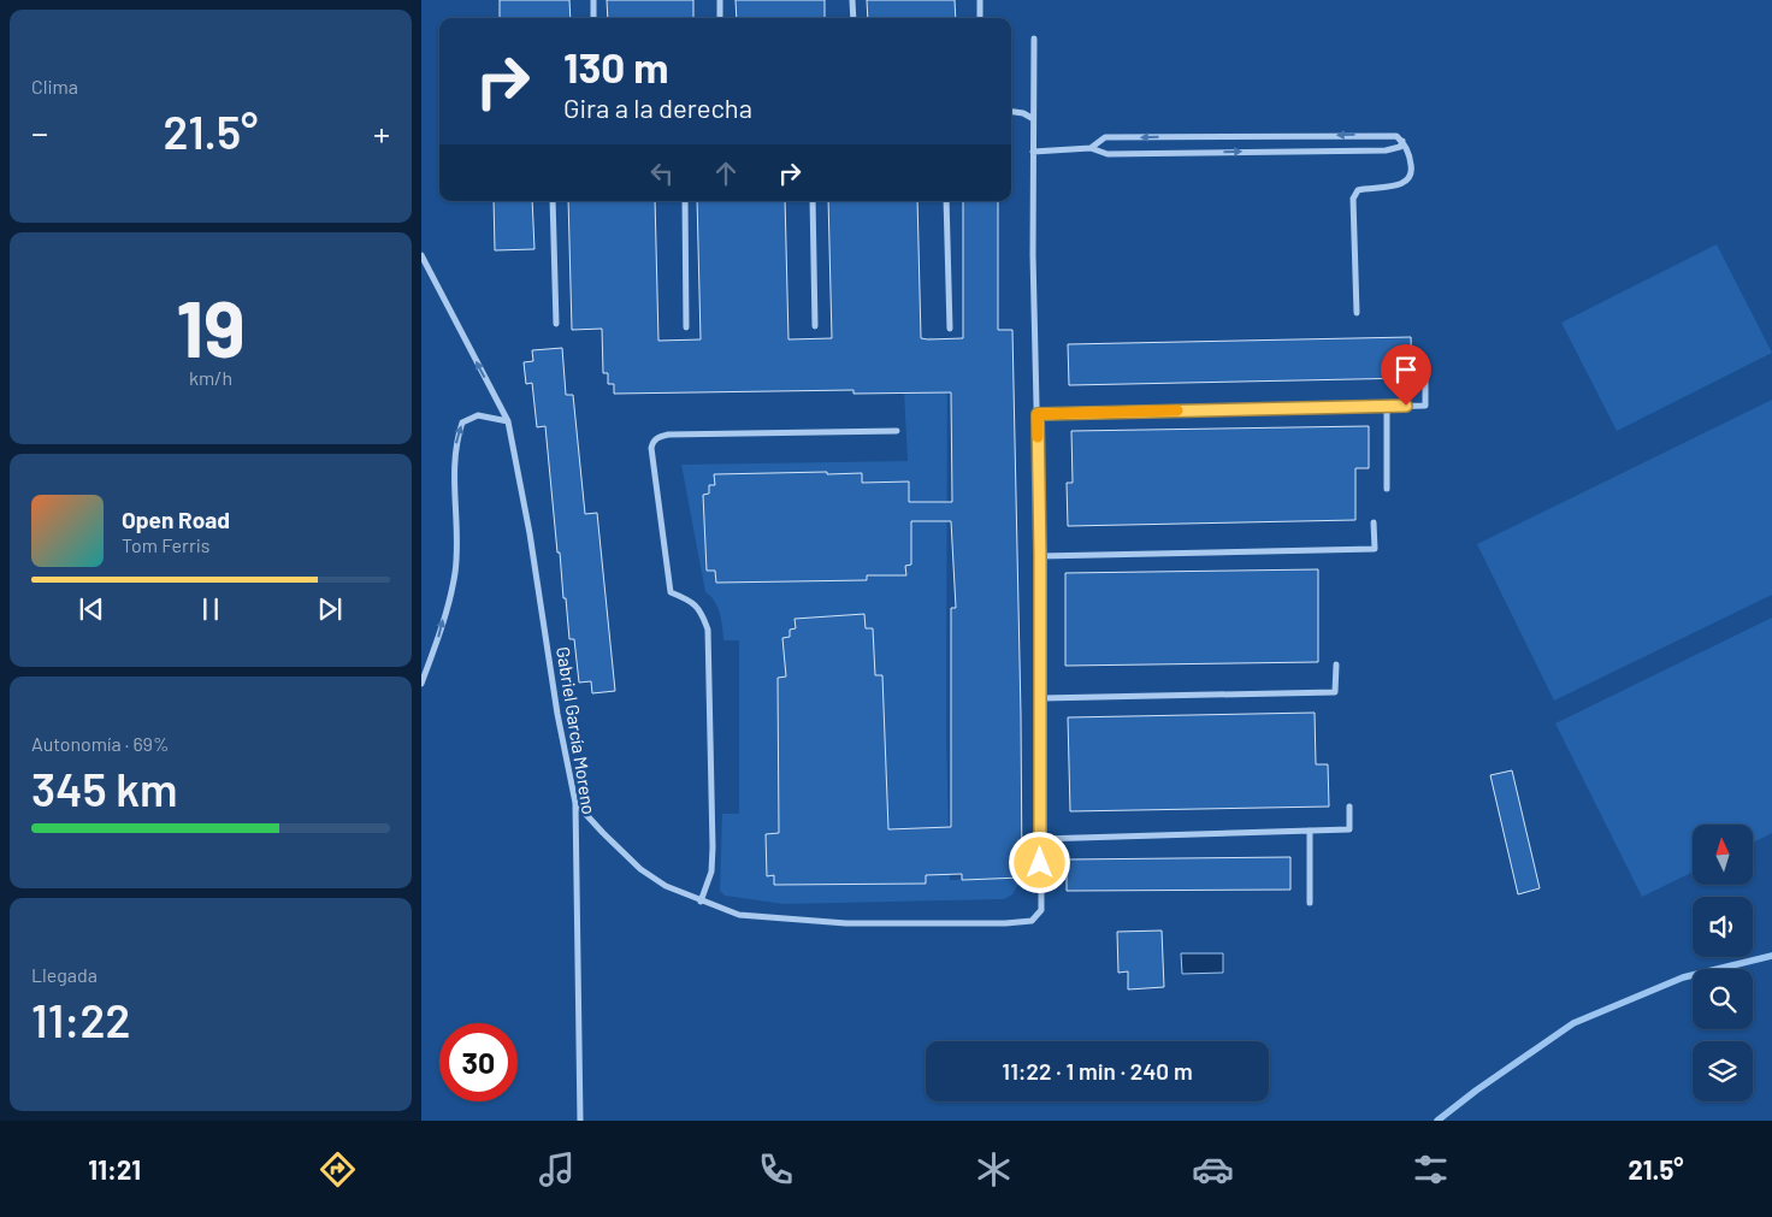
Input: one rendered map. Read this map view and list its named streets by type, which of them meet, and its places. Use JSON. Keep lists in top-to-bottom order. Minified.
{"streets":{"street":["Gabriel García Moreno"]},"north":"top","page":{"tile":["Clima",["19","km/h"],["Autonomía · 69%","345 km"],["Llegada","11:22"]],"turn":["130 m","Gira a la derecha"],"heat":["−","21.5°","+"],"song":["Open Road","Tom Ferris"],"limit":"30","trip":"11:22 · 1 min · 240 m","tabs":["11:21","21.5°"]}}
